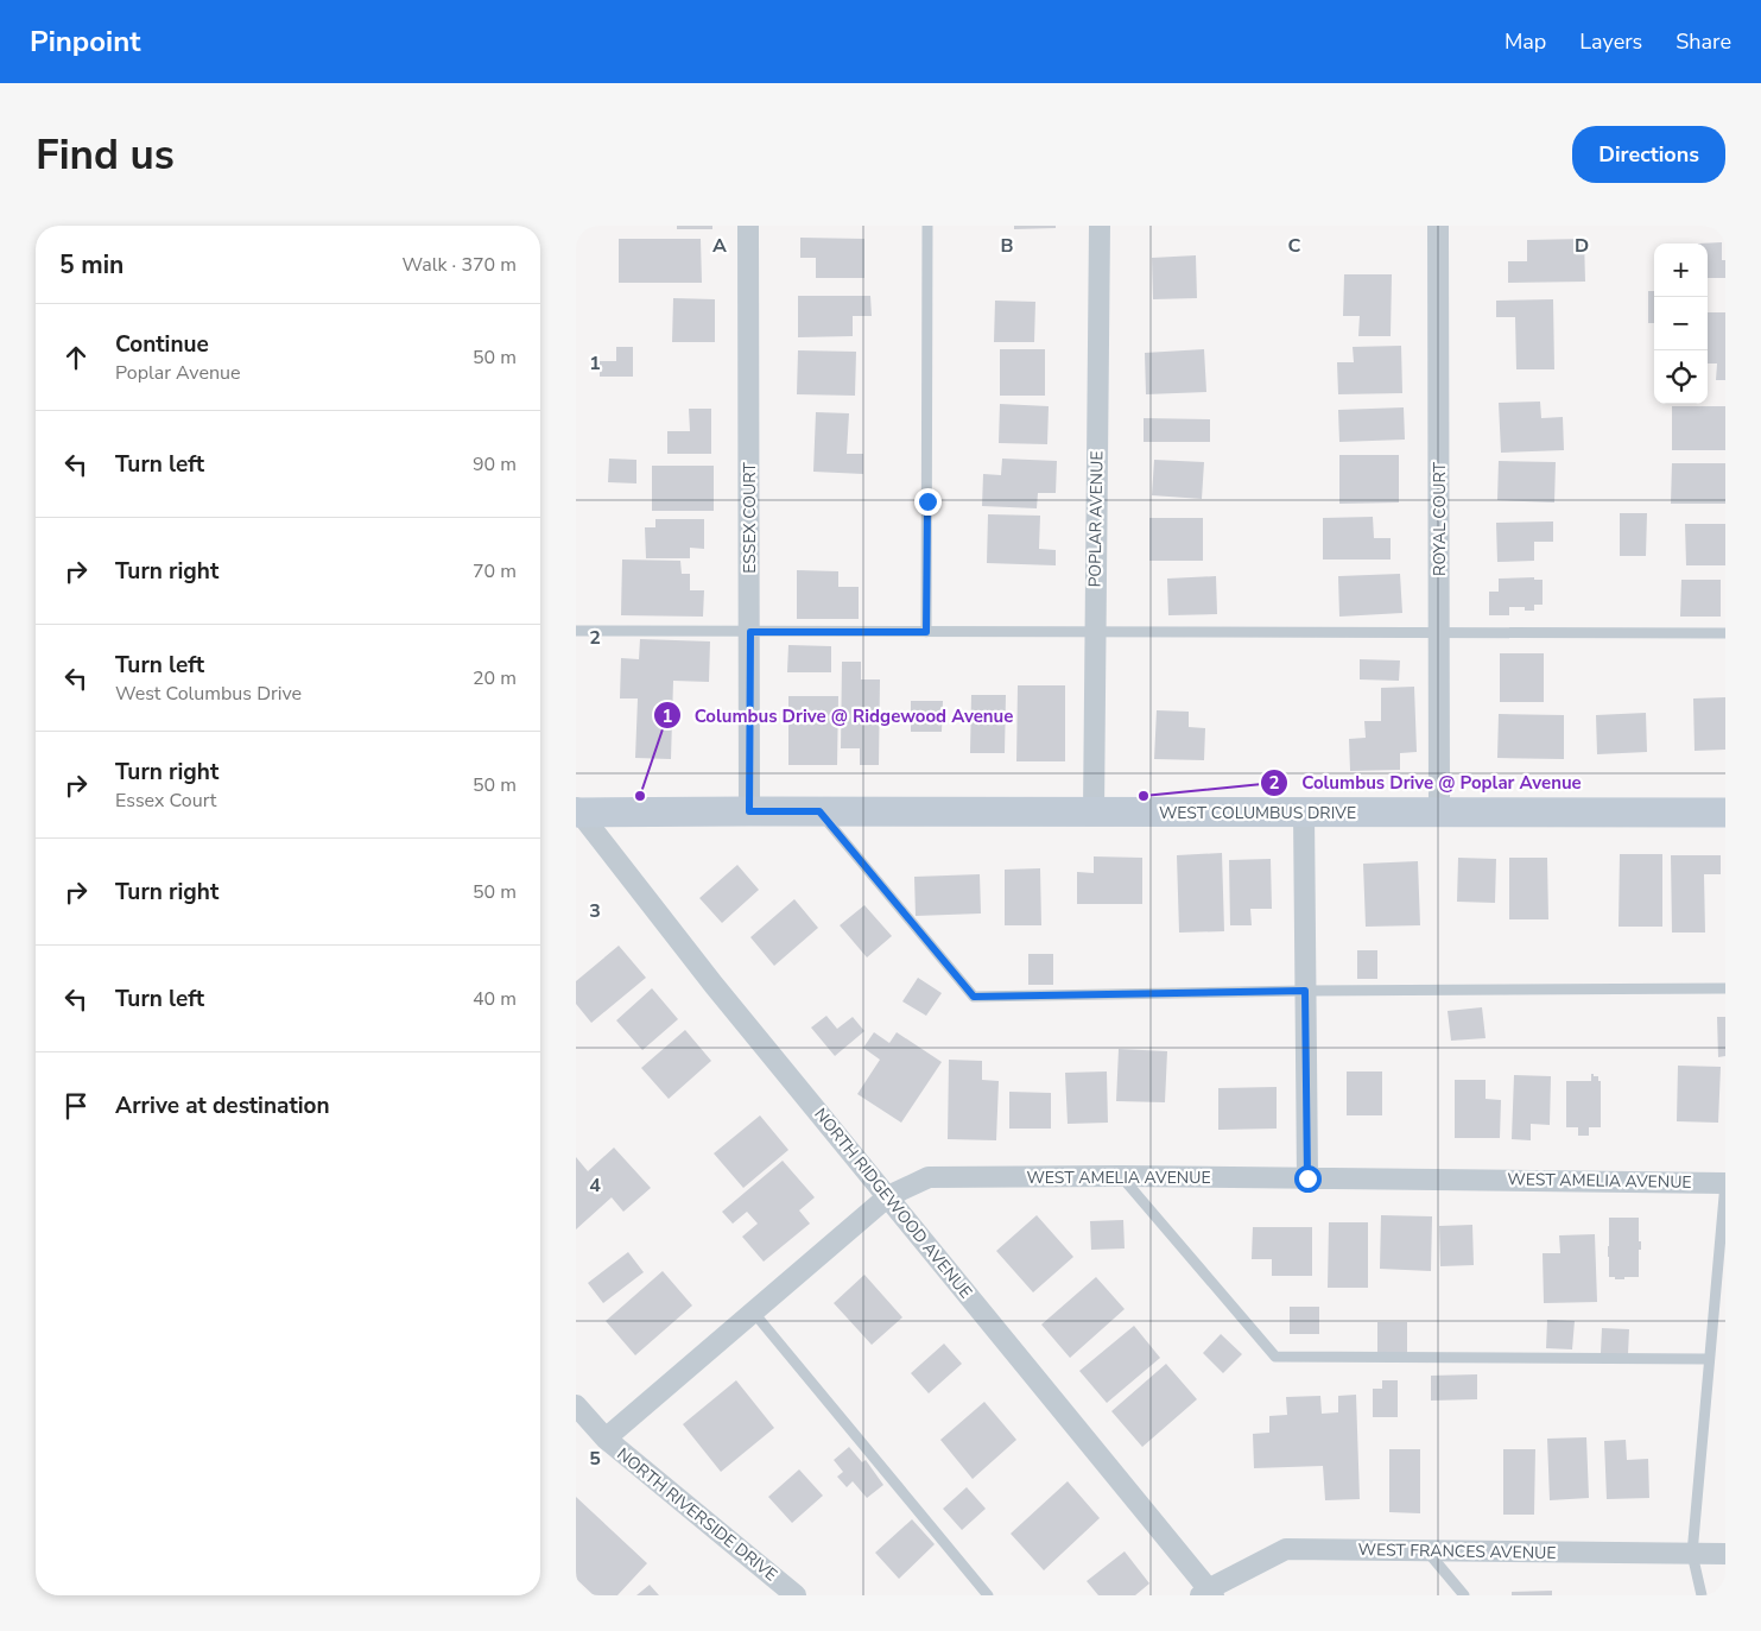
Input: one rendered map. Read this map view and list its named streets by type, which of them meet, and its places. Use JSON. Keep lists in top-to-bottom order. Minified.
{"streets":{"main road":["WEST COLUMBUS DRIVE"],"street":["ESSEX COURT","POPLAR AVENUE","ROYAL COURT","WEST AMELIA AVENUE","NORTH RIDGEWOOD AVENUE","NORTH RIVERSIDE DRIVE","WEST FRANCES AVENUE"]},"crossings":[["ESSEX COURT","WEST COLUMBUS DRIVE"],["POPLAR AVENUE","WEST COLUMBUS DRIVE"],["ROYAL COURT","WEST COLUMBUS DRIVE"],["WEST COLUMBUS DRIVE","NORTH RIDGEWOOD AVENUE"],["WEST AMELIA AVENUE","NORTH RIDGEWOOD AVENUE"],["WEST AMELIA AVENUE","NORTH RIVERSIDE DRIVE"],["NORTH RIDGEWOOD AVENUE","WEST FRANCES AVENUE"]],"places":["Columbus Drive @ Ridgewood Avenue","Columbus Drive @ Poplar Avenue"],"page":{"header":"Pinpoint","nav":["Map","Layers","Share"],"buttons":"Directions","title":"Find us","heading":["5 min","Walk · 370 m"],"map_buttons":["+","−"],"list":[["Continue","Poplar Avenue","50 m"],["Turn left","90 m"],["Turn right","70 m"],["Turn left","West Columbus Drive","20 m"],["Turn right","Essex Court","50 m"],["Turn right","50 m"],["Turn left","40 m"],"Arrive at destination"]},"grid":{"columns":["A","B","C","D"],"rows":["1","2","3","4","5"]}}
